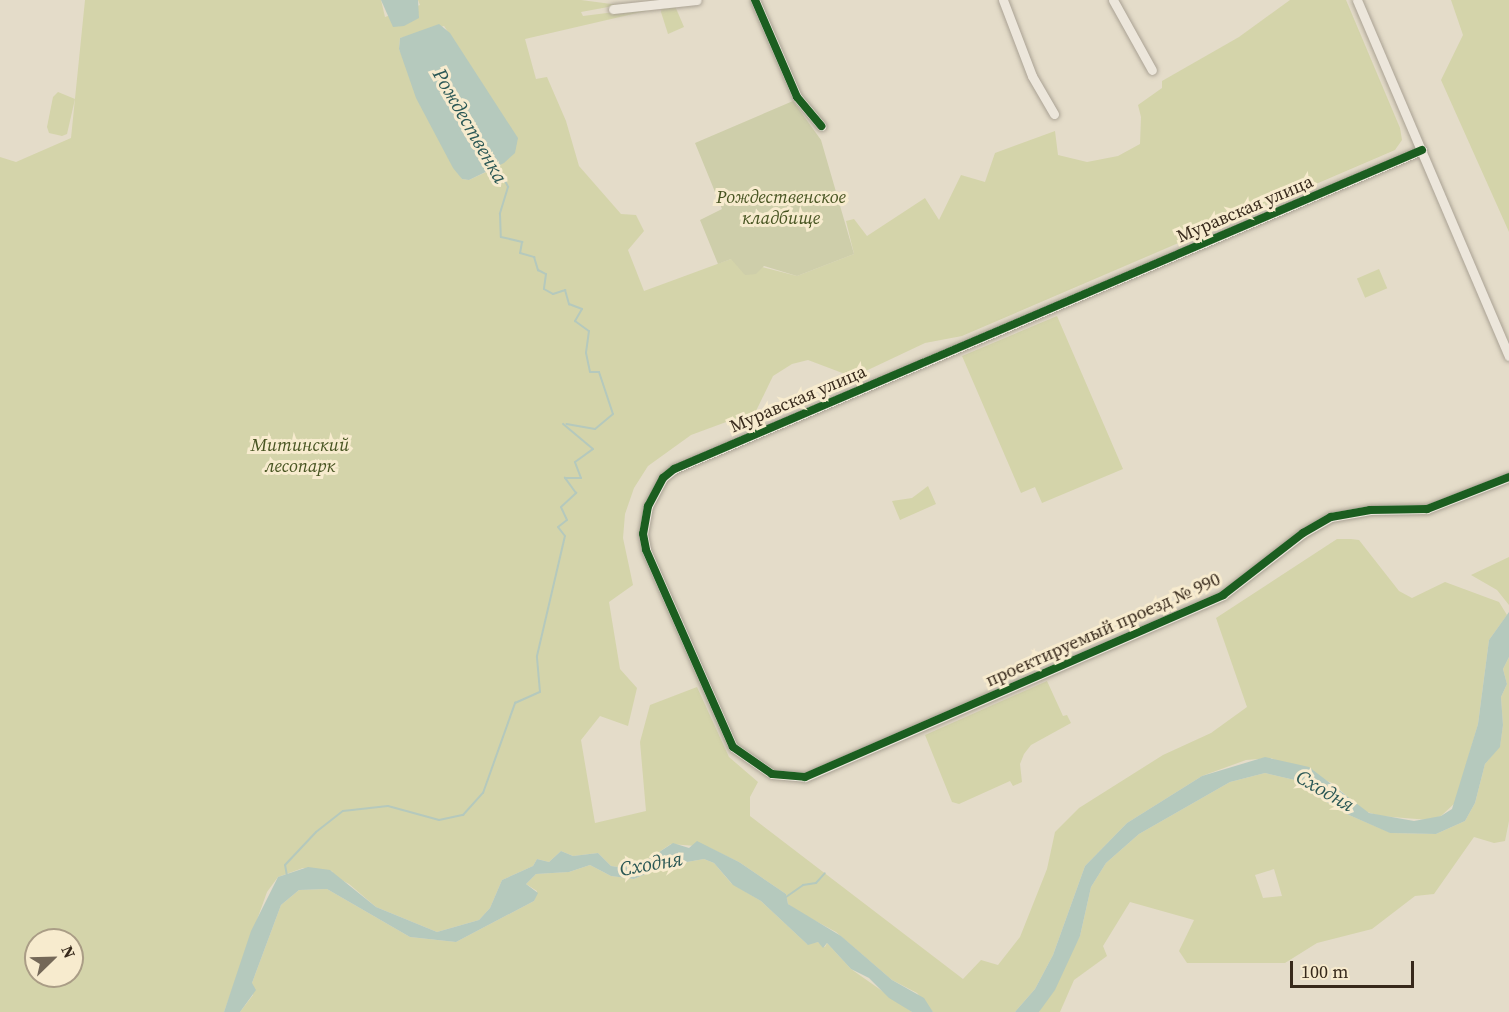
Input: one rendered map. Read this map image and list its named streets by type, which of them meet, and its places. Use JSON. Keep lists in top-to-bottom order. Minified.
{"streets":{"street":["Муравская улица","проектируемый проезд № 990"]},"crossings":[["Муравская улица","проектируемый проезд № 990"]],"water":["Рождественка","Сходня"],"parks":["Рождественское кладбище","Митинский лесопарк"],"scale_bar":"100 m","north":"top right"}
